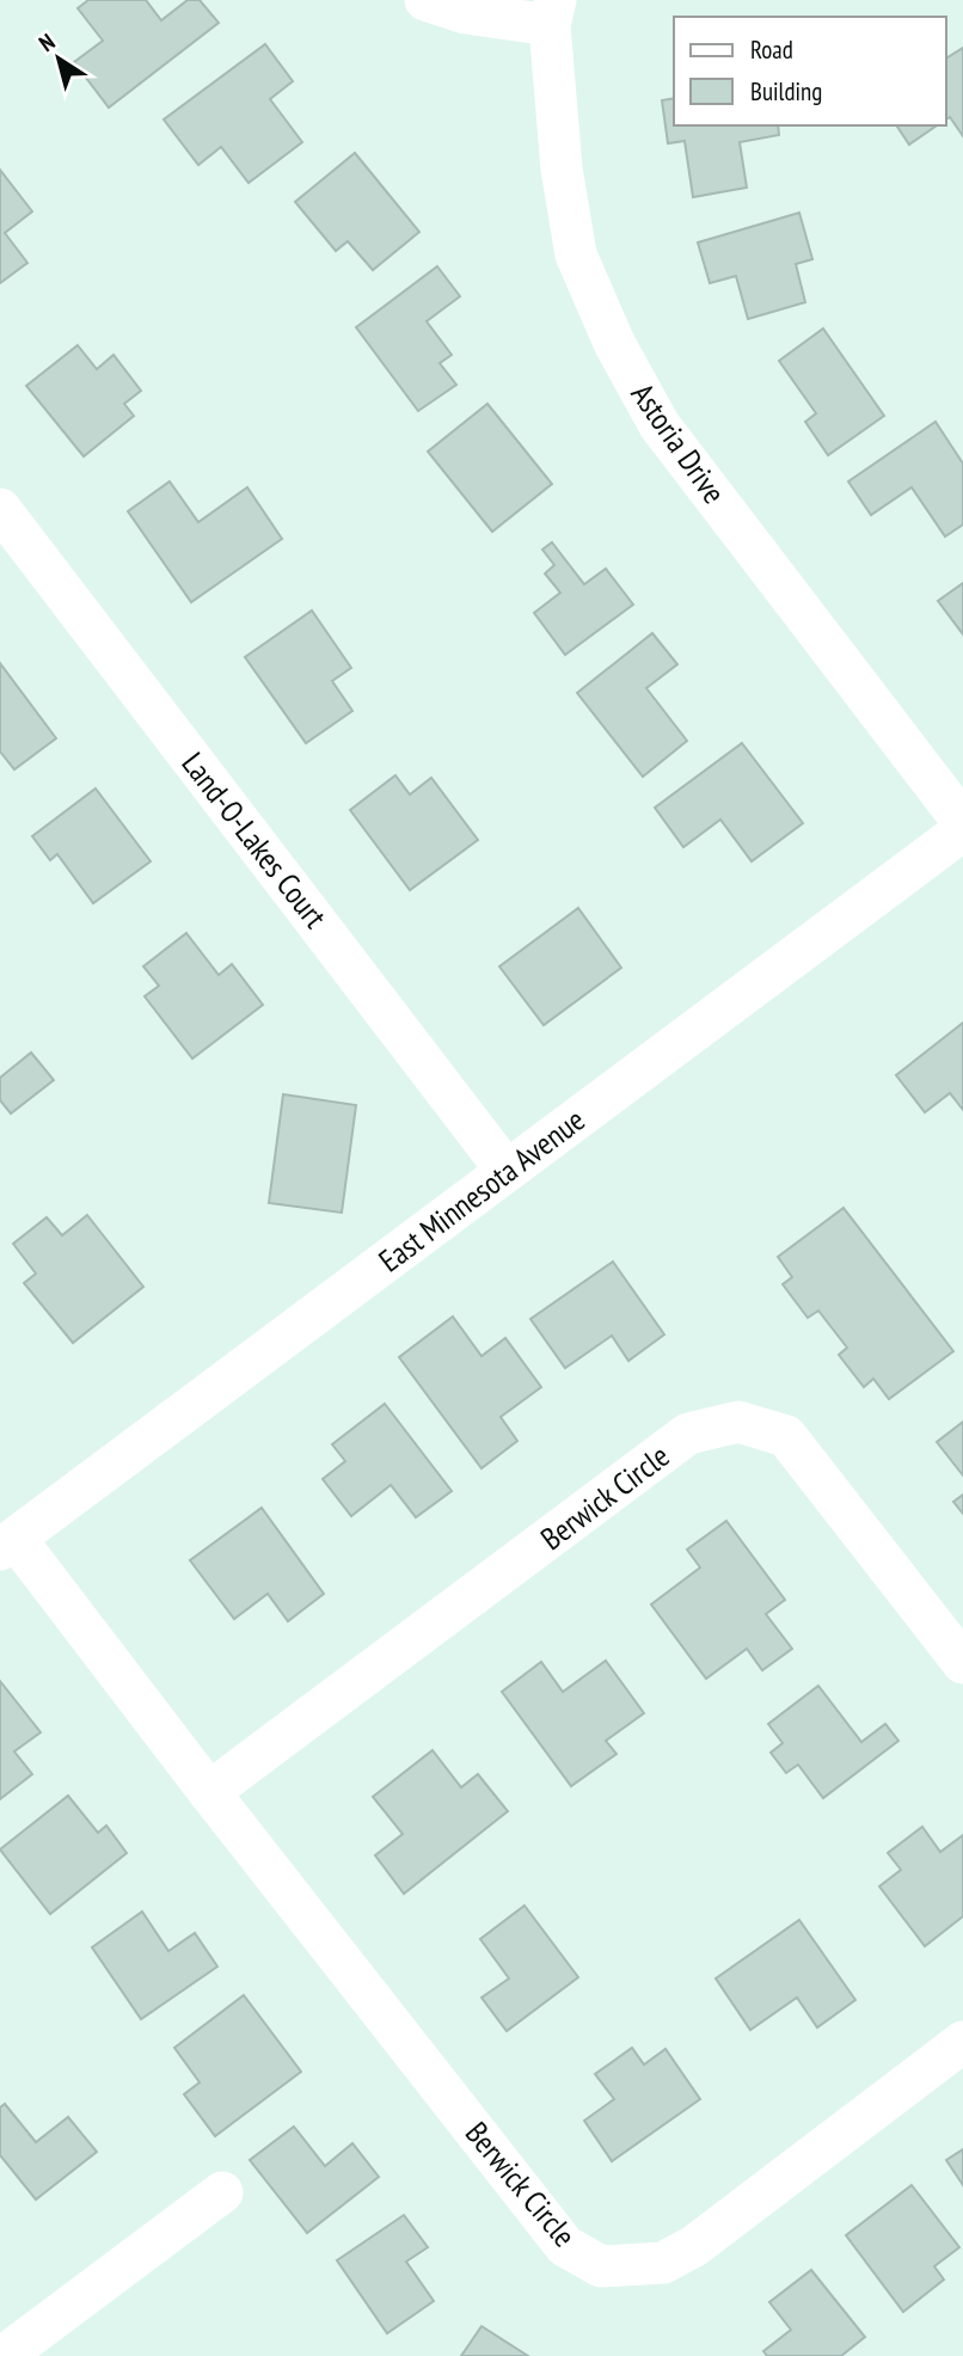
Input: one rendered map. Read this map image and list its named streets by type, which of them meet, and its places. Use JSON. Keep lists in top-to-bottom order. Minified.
{"streets":{"street":["Astoria Drive","Land-O-Lakes Court","East Minnesota Avenue","Berwick Circle"]},"crossings":[["Land-O-Lakes Court","East Minnesota Avenue"],["East Minnesota Avenue","Berwick Circle"]],"legend":["Road","Building"],"north":"top left"}
